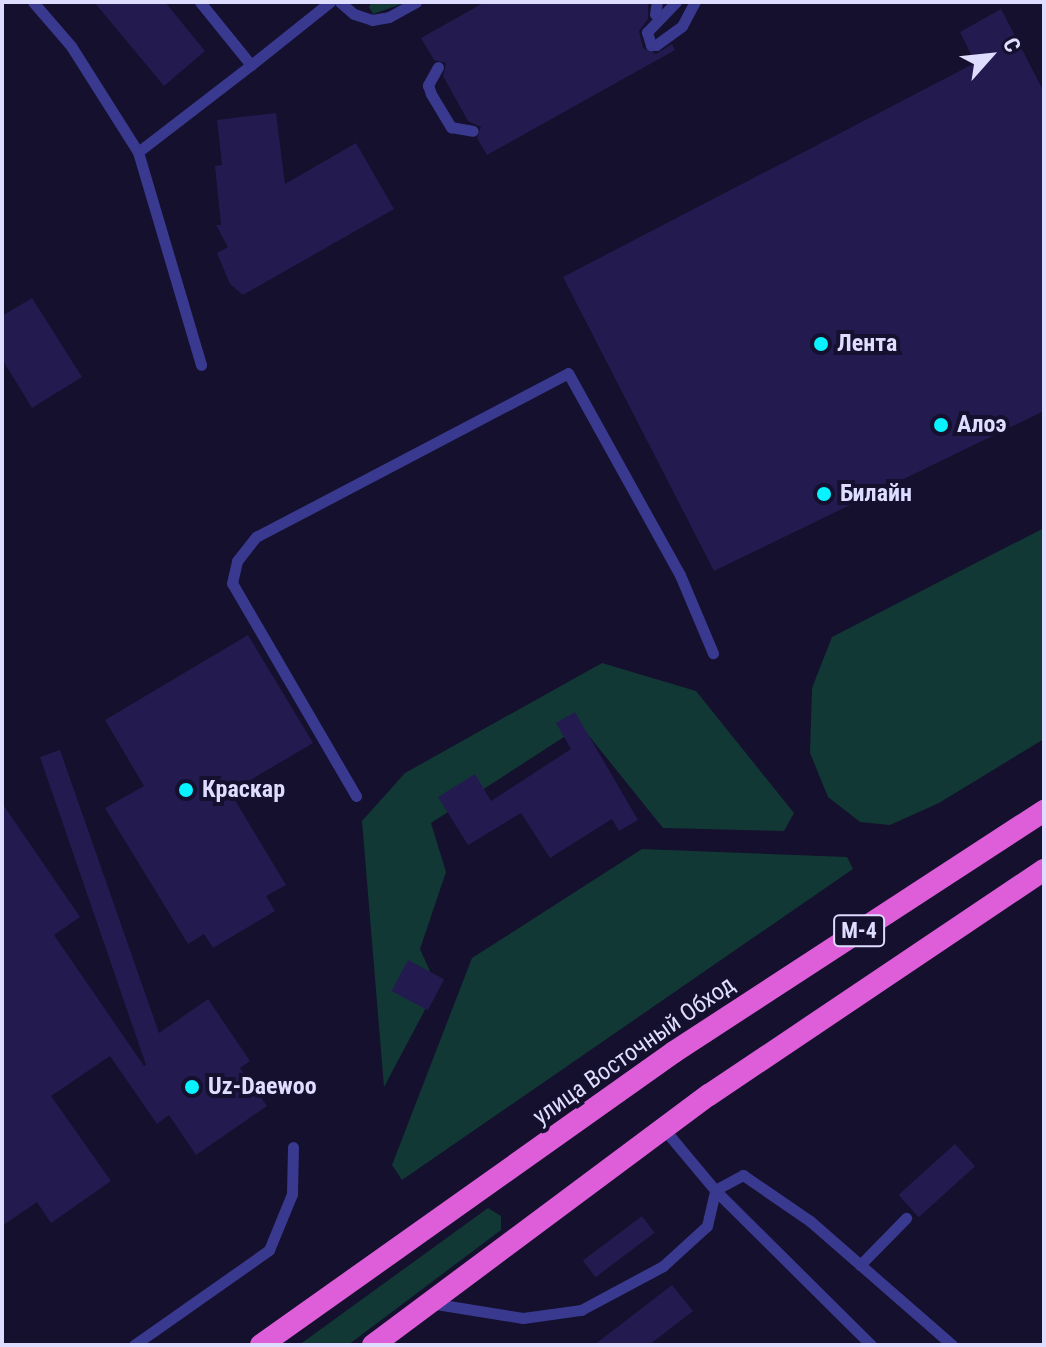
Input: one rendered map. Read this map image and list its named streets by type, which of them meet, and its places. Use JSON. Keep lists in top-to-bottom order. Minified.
{"streets":{"highway":["М-4","улица Восточный Обход"]},"places":["Лента","Алоэ","Билайн","Краскар","Uz-Daewoo"],"north":"top right"}
